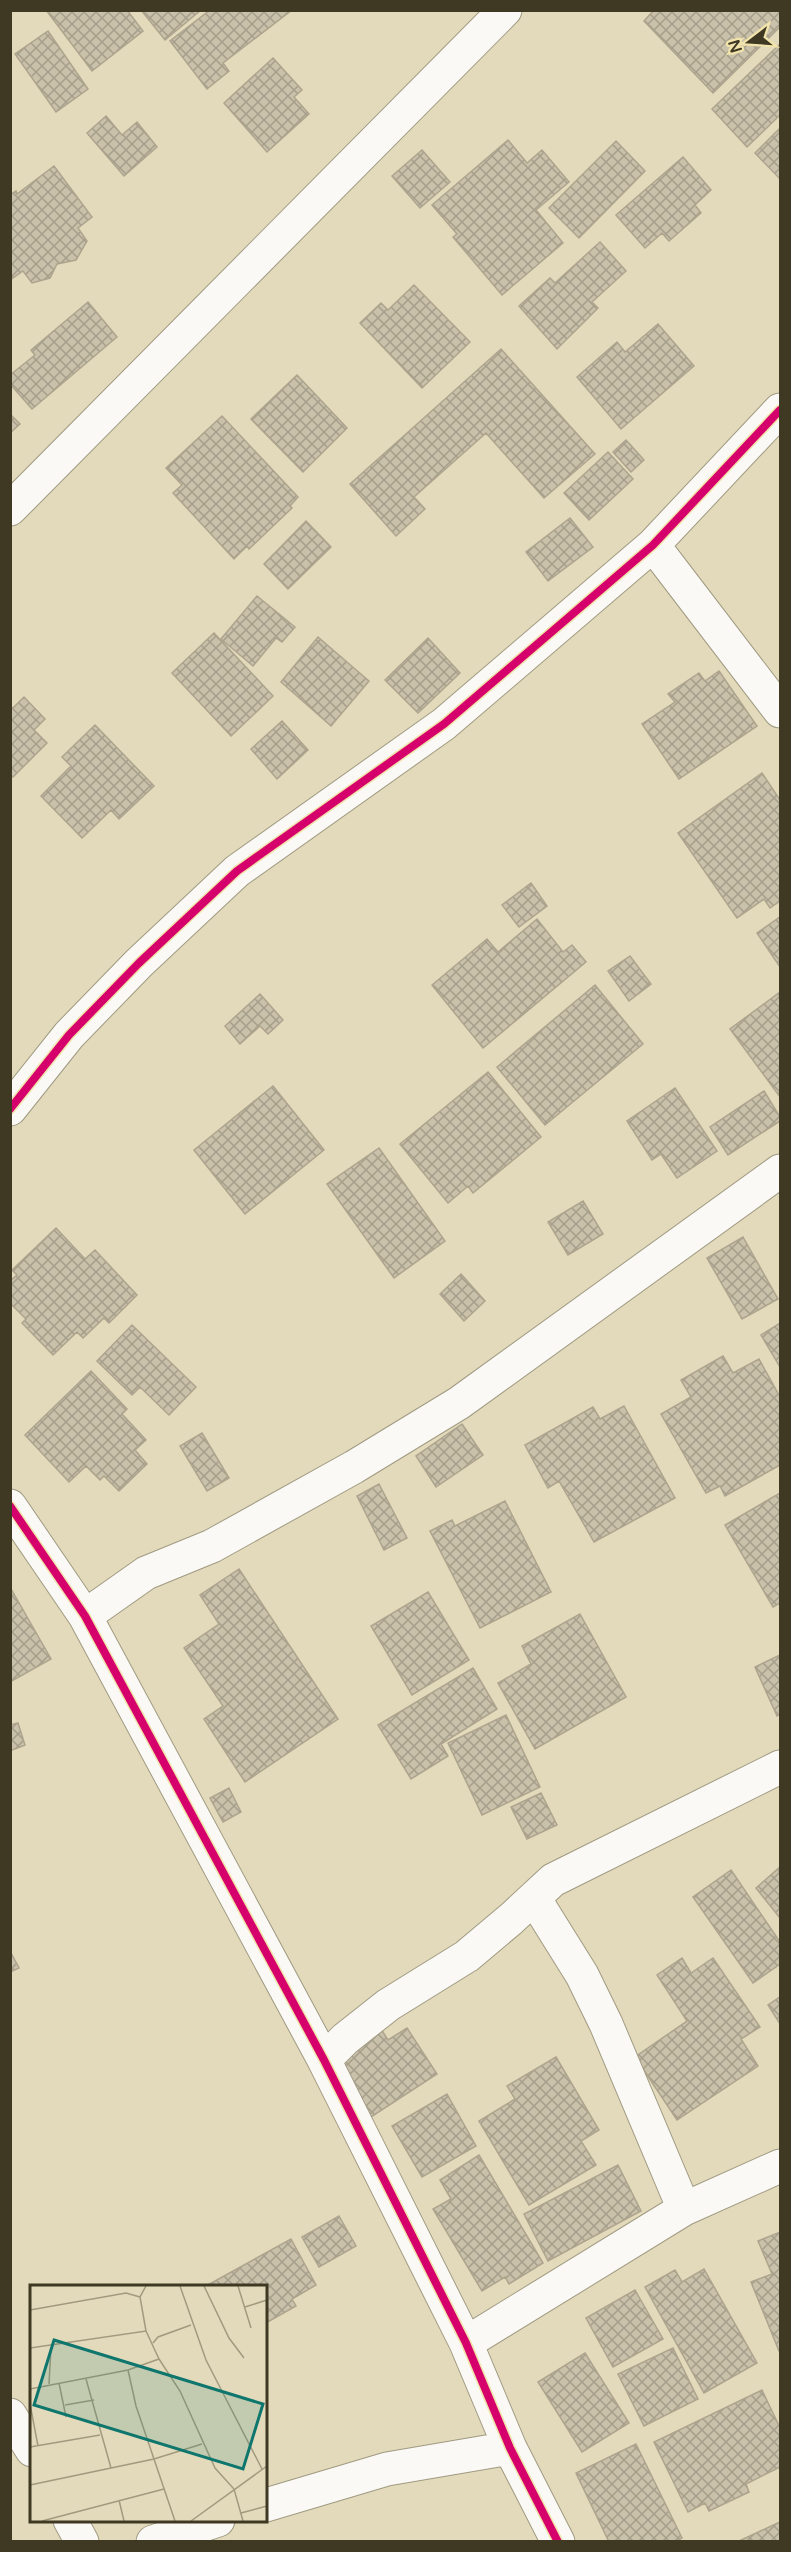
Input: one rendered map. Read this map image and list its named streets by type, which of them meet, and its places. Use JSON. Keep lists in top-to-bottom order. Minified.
{"north":"left"}
